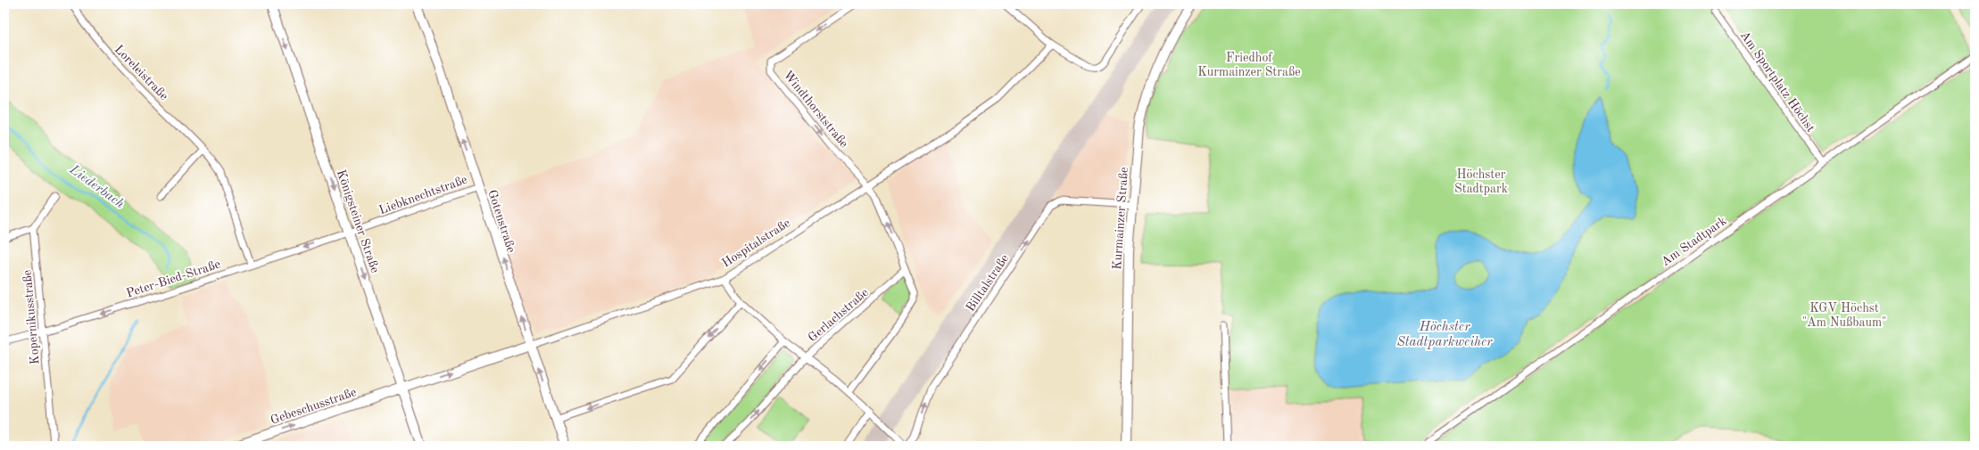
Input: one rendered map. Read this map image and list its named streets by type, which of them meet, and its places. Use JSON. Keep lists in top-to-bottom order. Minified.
{"streets":{"main road":["Kurmainzer Straße","Königsteiner Straße","Gotenstraße","Hospitalstraße","Gebeschusstraße"],"street":["Loreleistraße","Am Sportplatz Höchst","Windthorststraße","Liebknechtstraße","Am Stadtpark","Peter-Bied-Straße","Billtalstraße","Gerlachstraße","Kopernikusstraße"]},"crossings":[["Loreleistraße","Peter-Bied-Straße"],["Am Sportplatz Höchst","Am Stadtpark"],["Windthorststraße","Hospitalstraße"],["Liebknechtstraße","Königsteiner Straße"],["Liebknechtstraße","Gotenstraße"],["Liebknechtstraße","Peter-Bied-Straße"],["Kurmainzer Straße","Billtalstraße"],["Königsteiner Straße","Hospitalstraße"],["Königsteiner Straße","Peter-Bied-Straße"],["Königsteiner Straße","Gebeschusstraße"],["Gotenstraße","Hospitalstraße"],["Hospitalstraße","Gebeschusstraße"],["Peter-Bied-Straße","Kopernikusstraße"]],"one_way":["Königsteiner Straße","Gotenstraße","Peter-Bied-Straße","Billtalstraße","Gebeschusstraße"],"water":["Liederbach","Höchster Stadtparkweiher"],"parks":["Friedhof Kurmainzer Straße","Höchster Stadtpark","KGV Höchst \"Am Nußbaum\""]}
